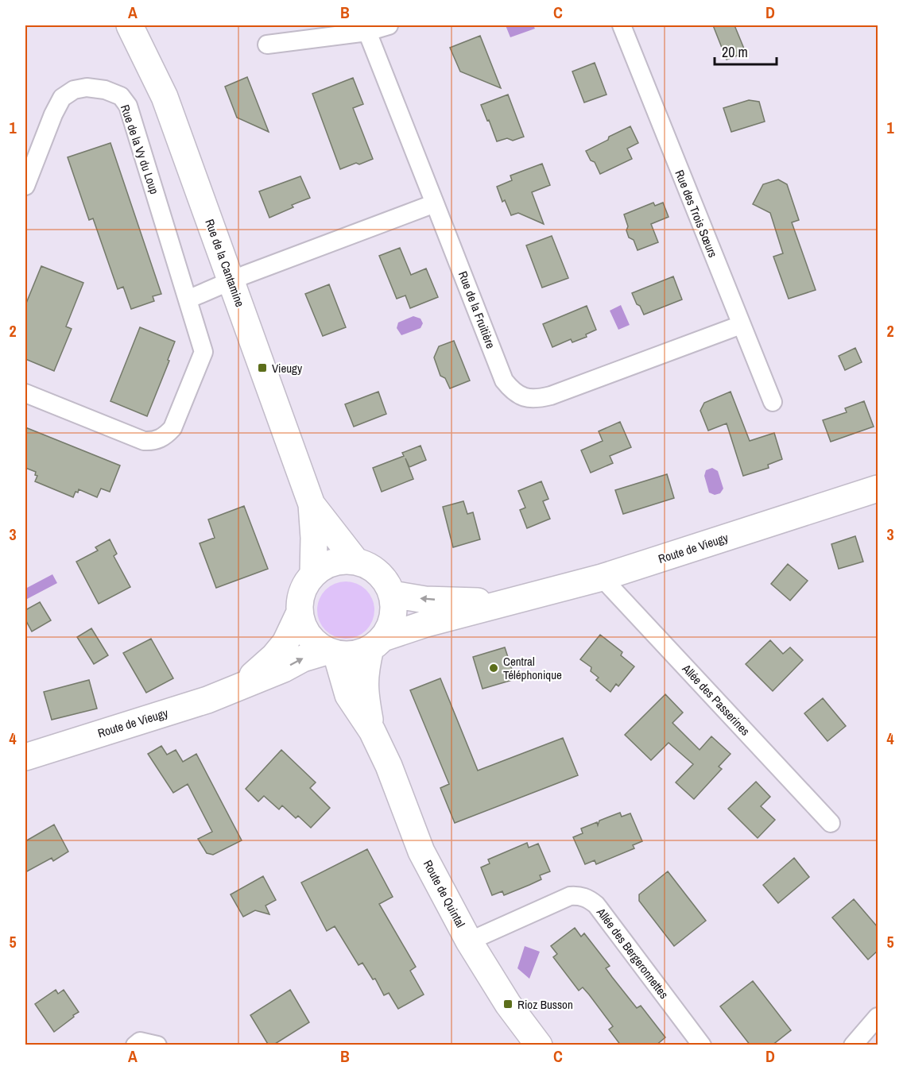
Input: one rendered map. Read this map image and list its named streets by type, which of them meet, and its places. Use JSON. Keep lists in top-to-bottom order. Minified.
{"streets":{"street":["Rue de la Vy du Loup","Rue des Trois Sœurs","Rue de la Cantamine","Rue de la Fruitière","Route de Vieugy","Allée des Passerines","Route de Quintal","Allée des Bergeronnettes"]},"crossings":[["Rue des Trois Sœurs","Rue de la Fruitière"],["Rue de la Cantamine","Route de Vieugy"],["Rue de la Cantamine","Route de Quintal"],["Route de Vieugy","Allée des Passerines"],["Route de Vieugy","Route de Quintal"],["Route de Quintal","Allée des Bergeronnettes"]],"places":{"transit":["Vieugy","Rioz Busson"],"other":["Central Téléphonique"]},"scale_bar":"20 m","grid":{"columns":["A","B","C","D"],"rows":["1","2","3","4","5"]}}
